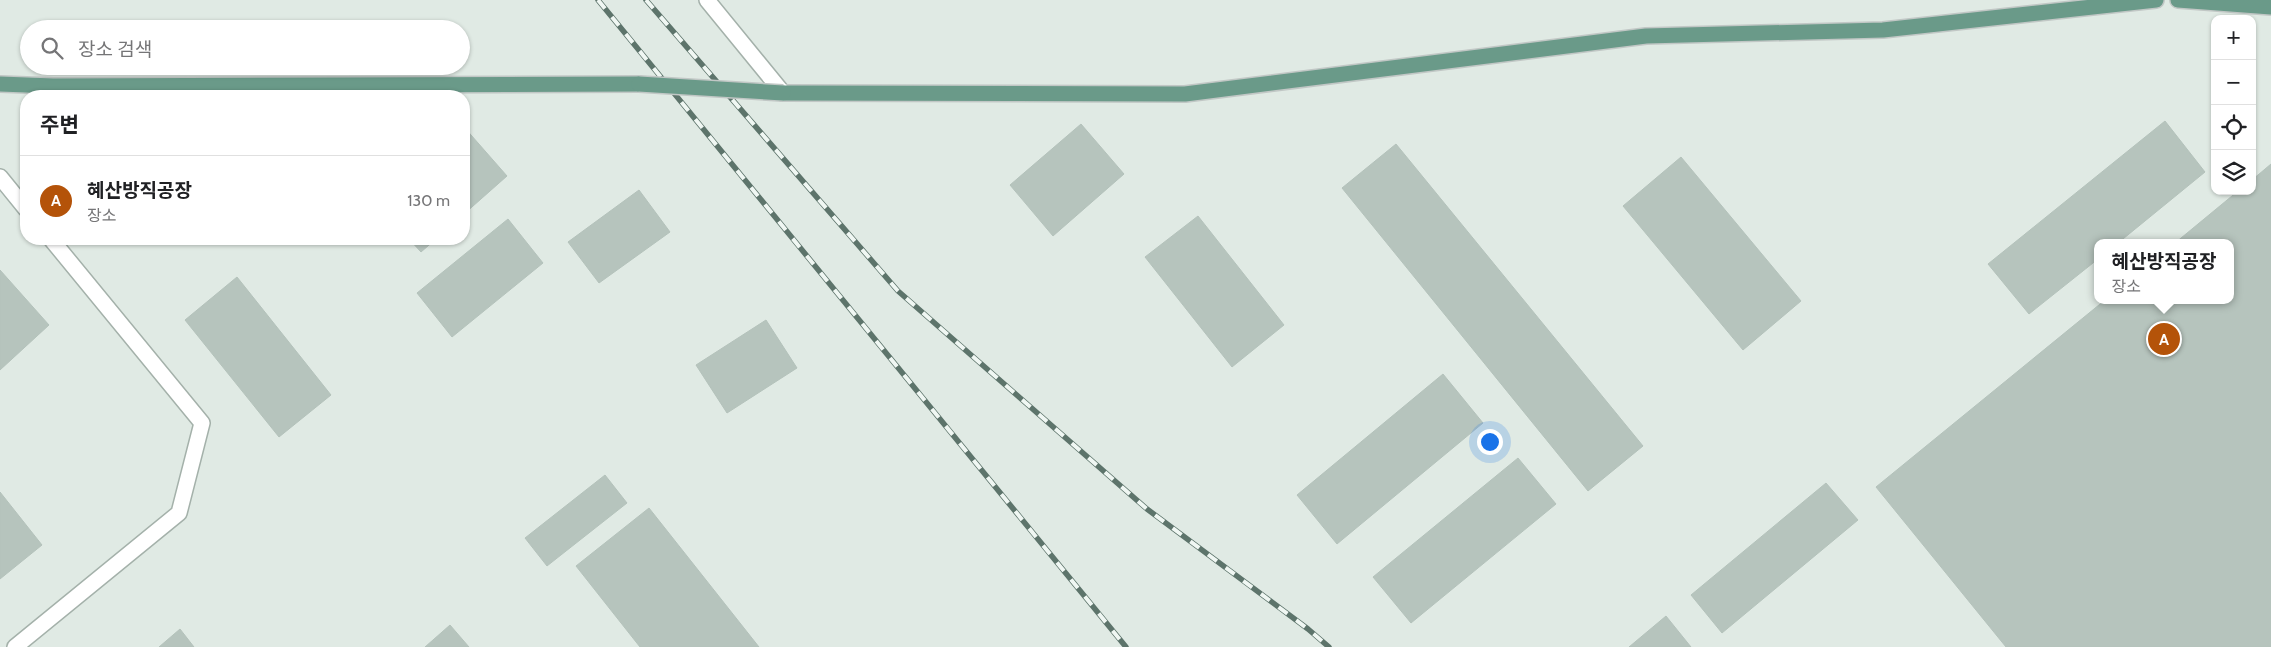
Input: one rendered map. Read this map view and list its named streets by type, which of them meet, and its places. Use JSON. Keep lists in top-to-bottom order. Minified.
{"page":{"map_buttons":["+","−"],"search":"장소 검색","heading":"주변","list":[{"mark":"A","name":"혜산방직공장","note":"장소","value":"130 m"}],"popup":["혜산방직공장","장소"],"pins":"A"}}
